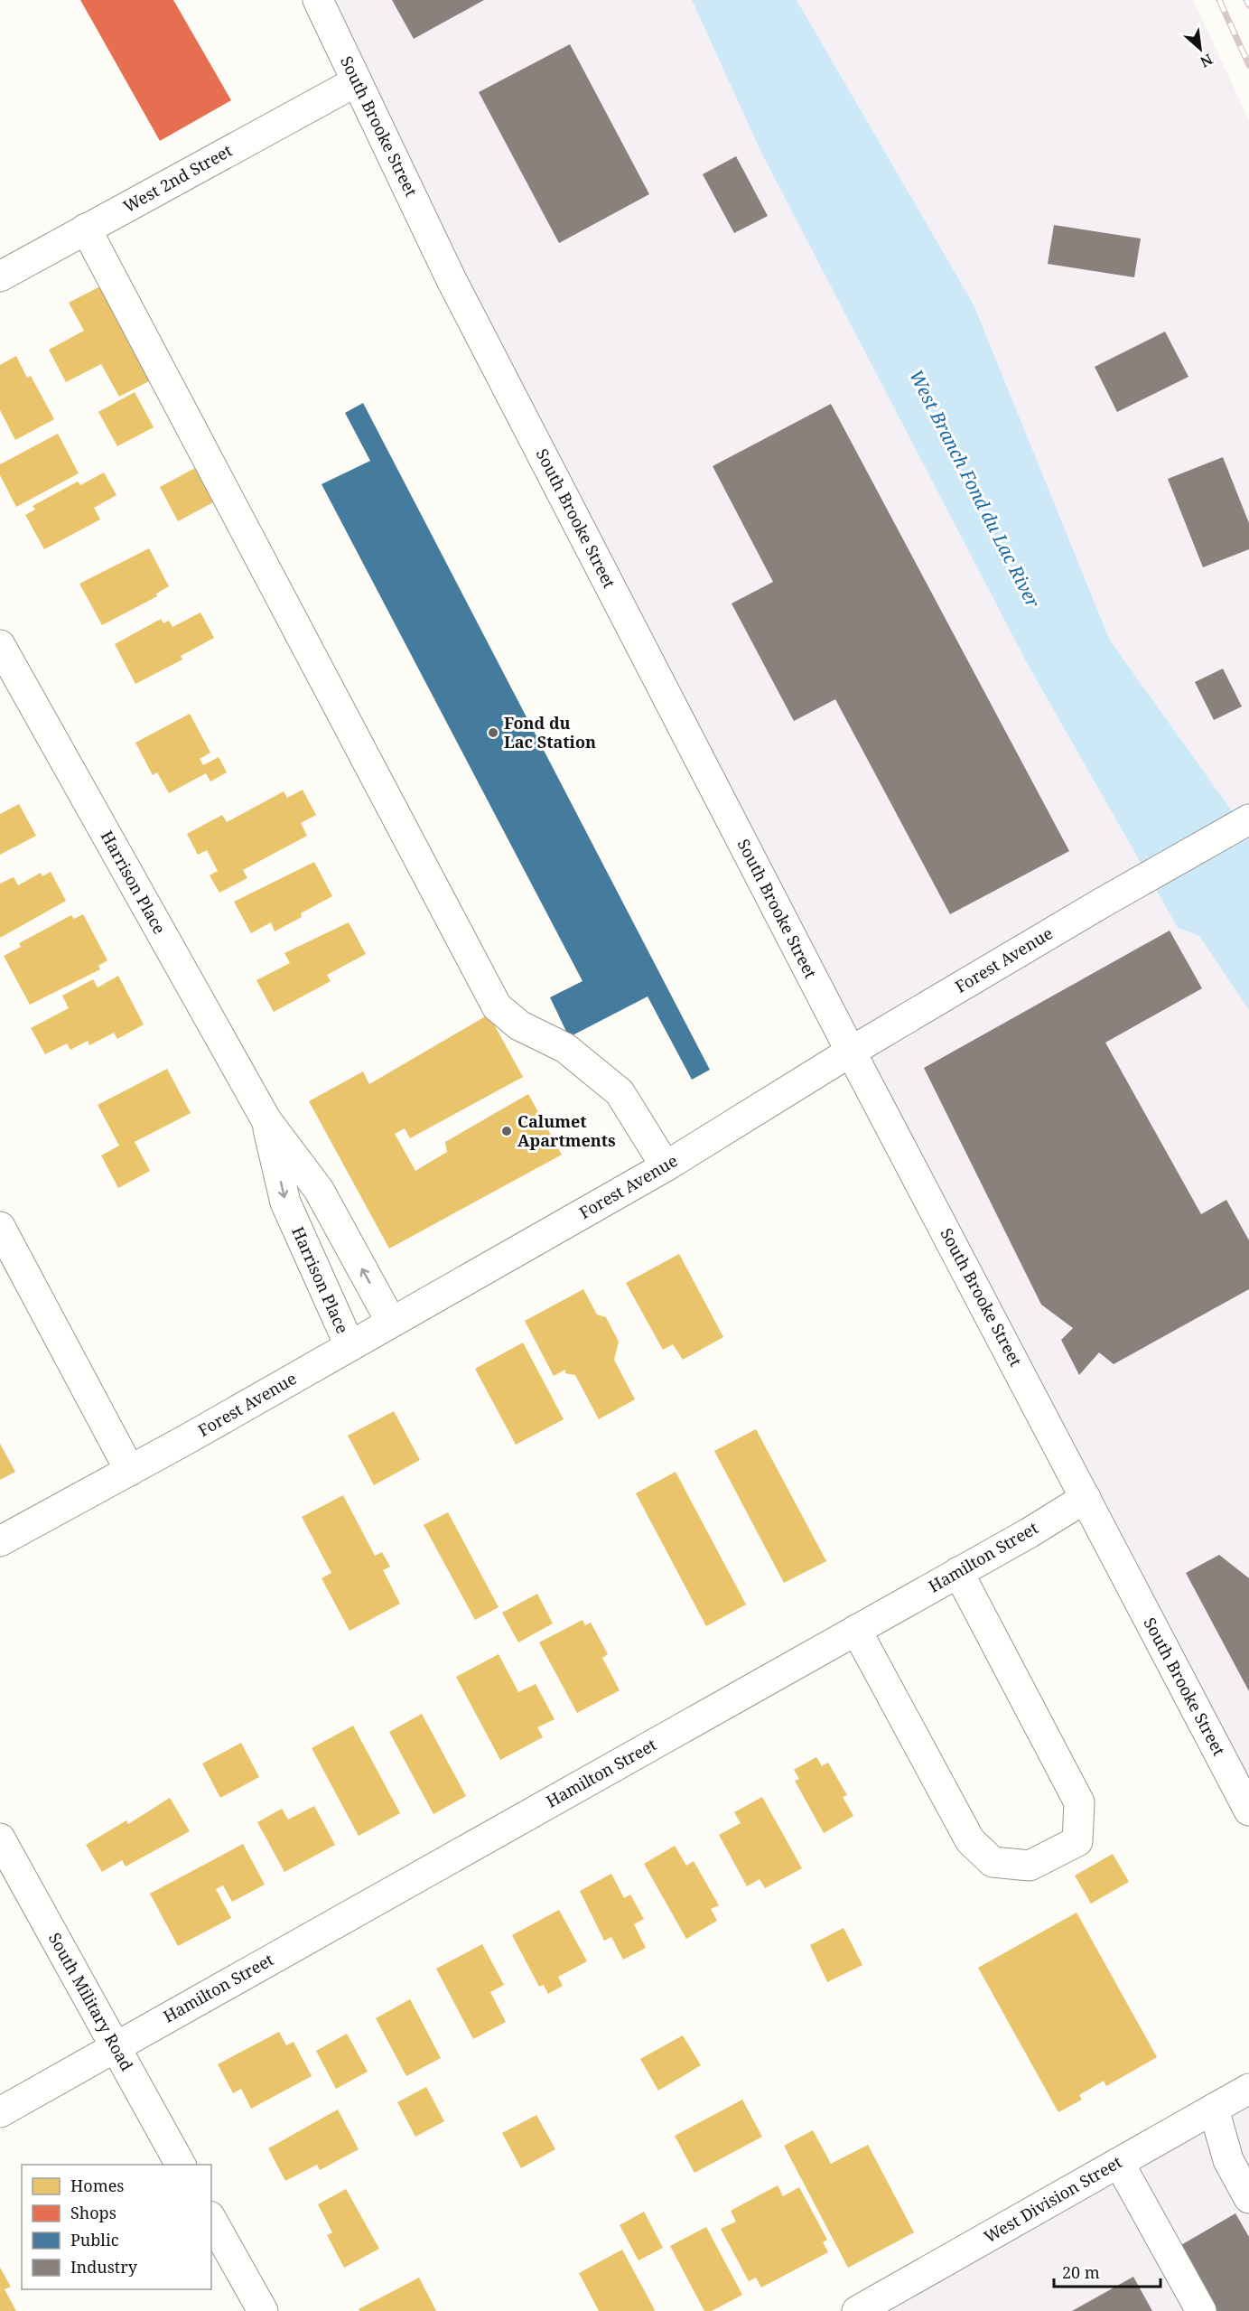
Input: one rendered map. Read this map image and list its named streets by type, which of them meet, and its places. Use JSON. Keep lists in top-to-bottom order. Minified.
{"streets":{"street":["South Brooke Street","West 2nd Street","Harrison Place","Forest Avenue","Hamilton Street","South Military Road","West Division Street"]},"crossings":[["South Brooke Street","West 2nd Street"],["South Brooke Street","Forest Avenue"],["South Brooke Street","Hamilton Street"],["Harrison Place","Forest Avenue"],["Hamilton Street","South Military Road"]],"water":["West Branch Fond du Lac River"],"places":["Fond du Lac Station","Calumet Apartments"],"legend":["Homes","Shops","Public","Industry"],"scale_bar":"20 m","north":"bottom right"}
